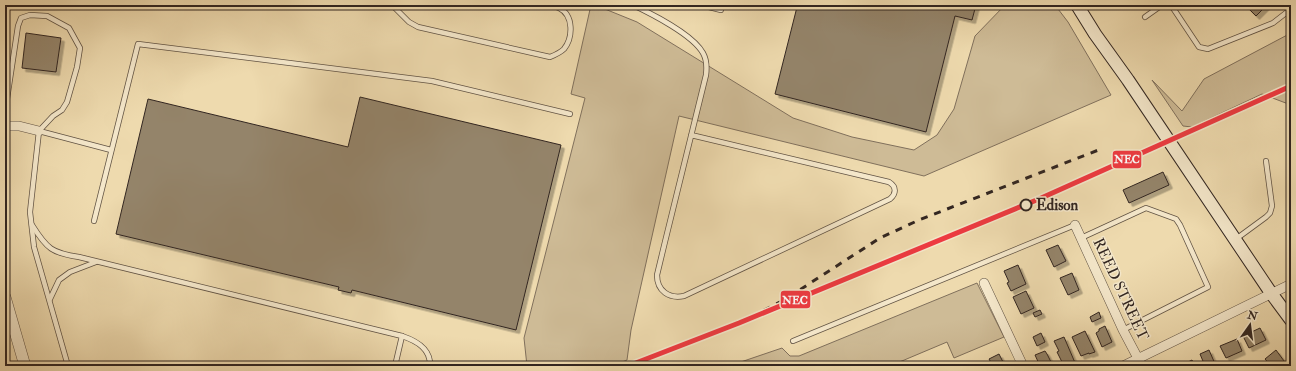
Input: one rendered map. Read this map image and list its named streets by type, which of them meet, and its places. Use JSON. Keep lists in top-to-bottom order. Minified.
{"streets":{"street":["REED STREET"]},"places":["Edison"],"lines":["transit line NEC"],"north":"top"}
